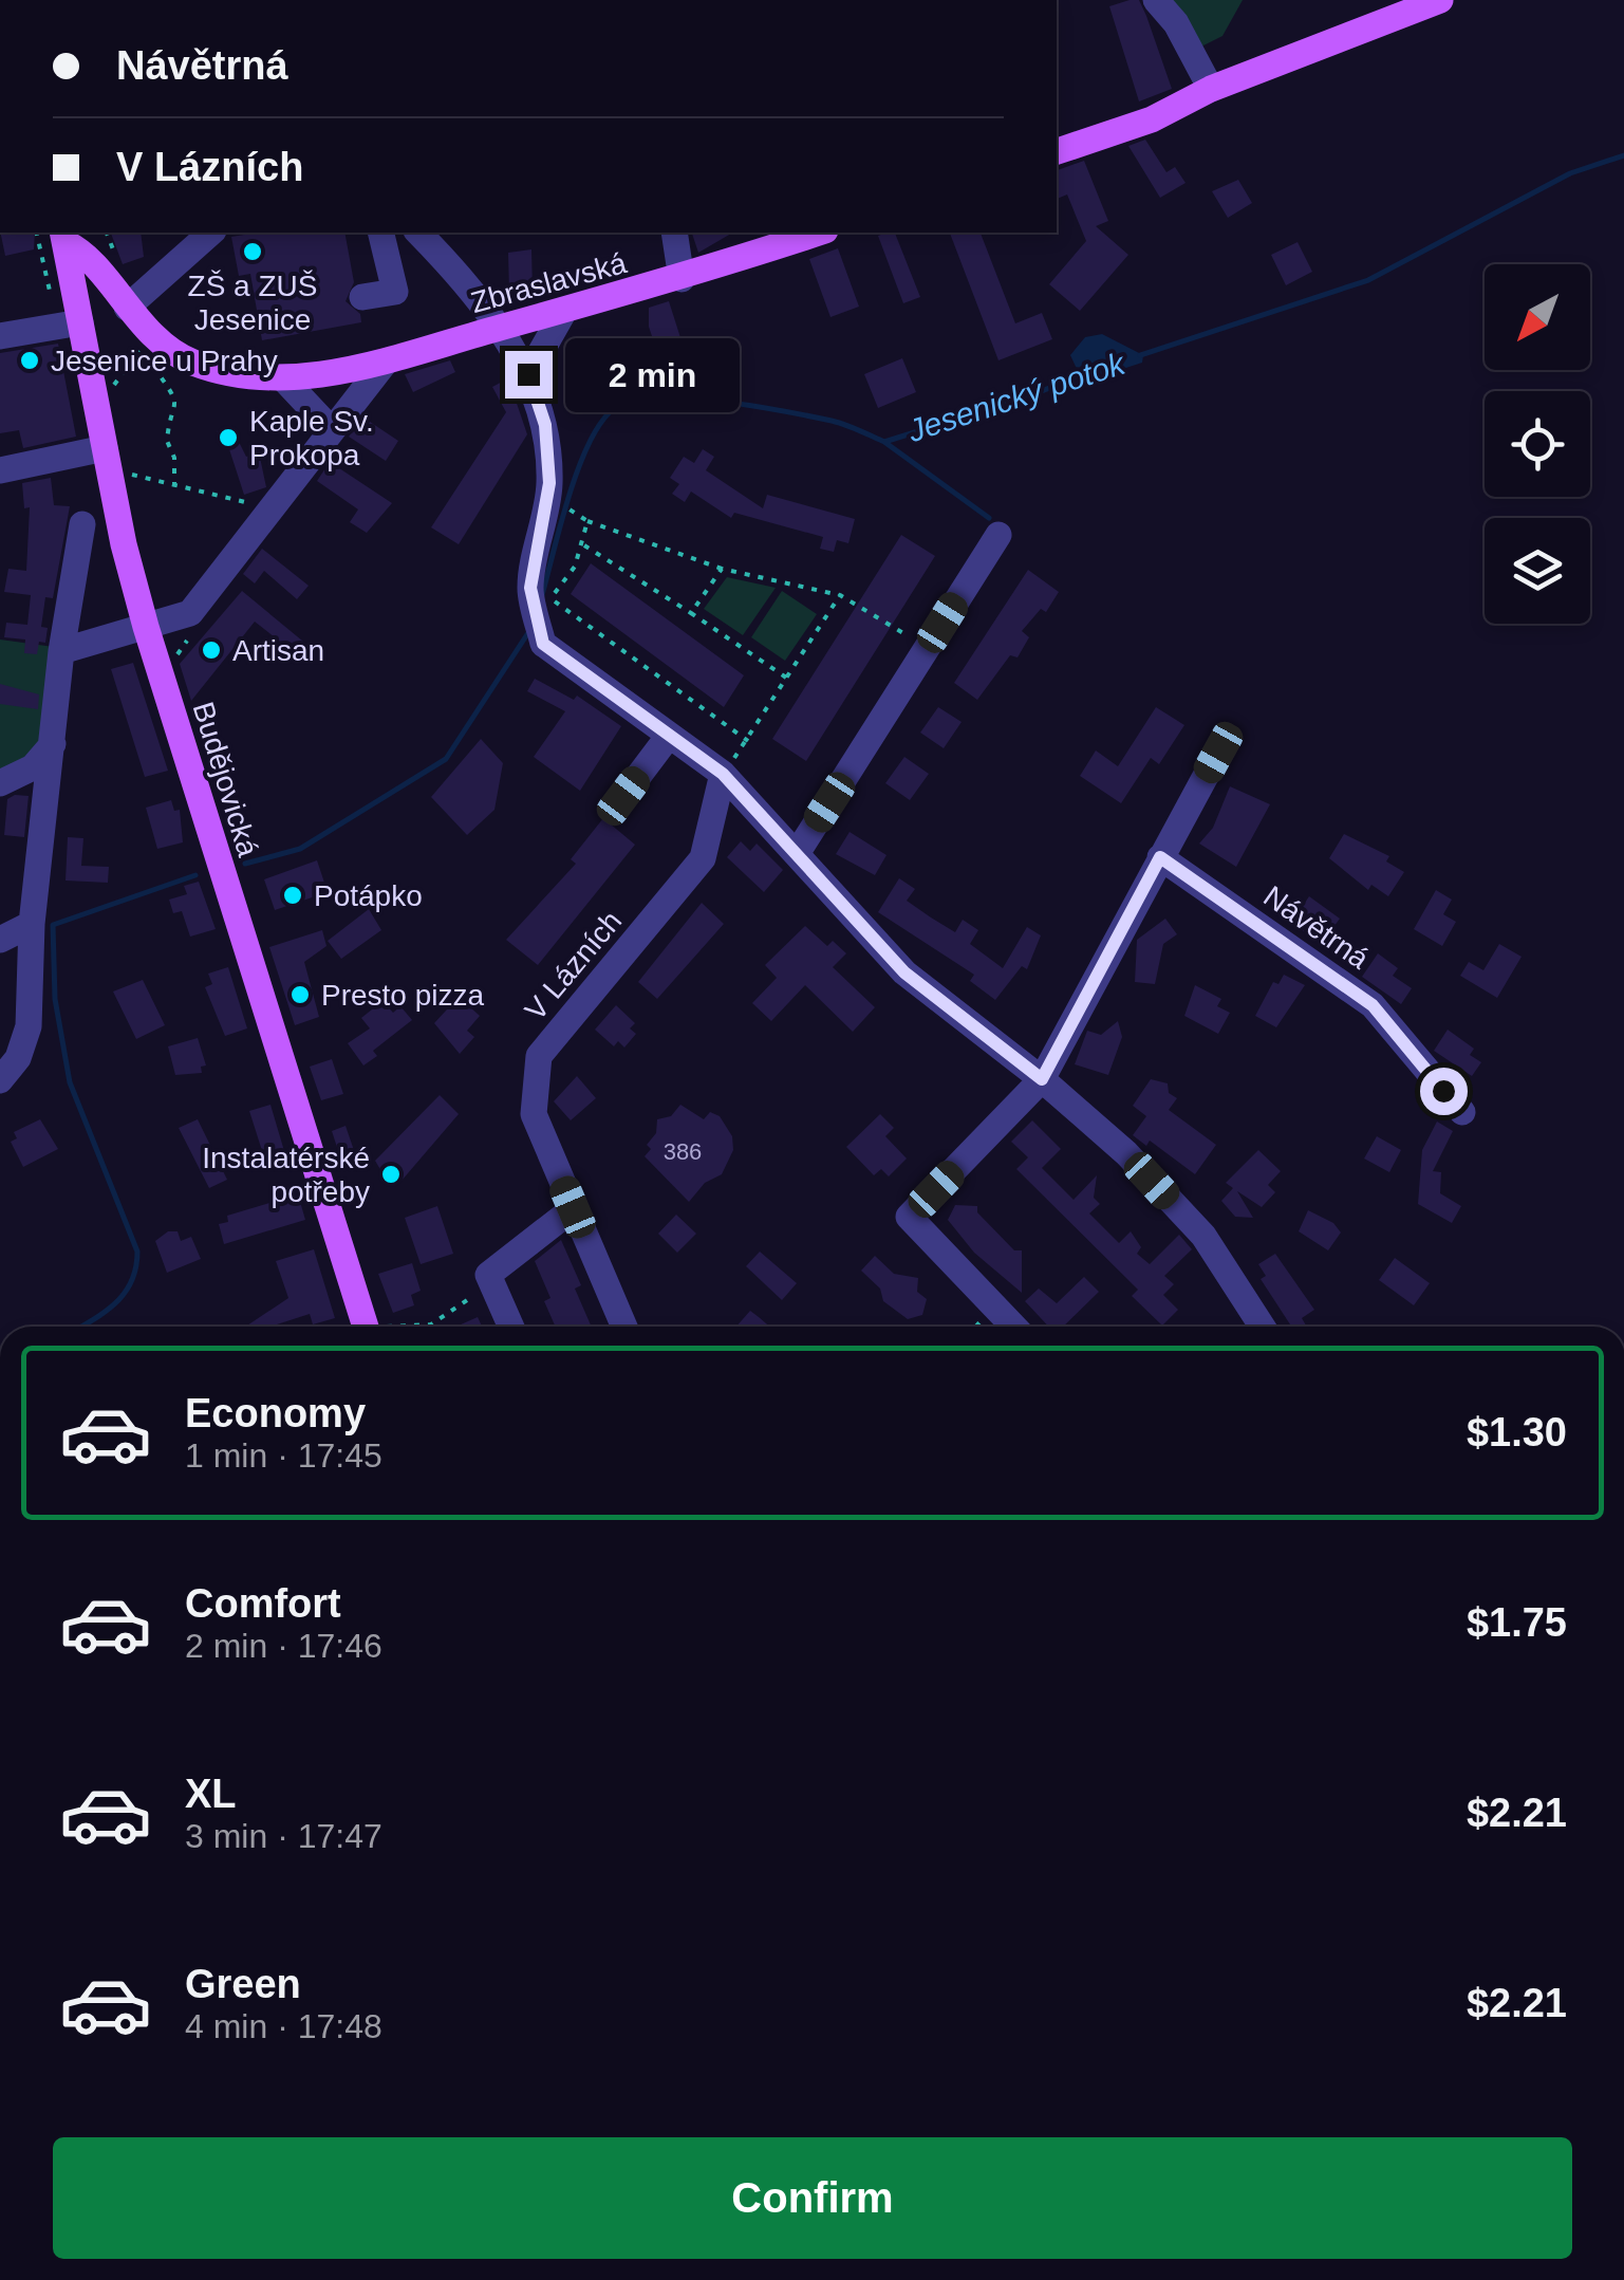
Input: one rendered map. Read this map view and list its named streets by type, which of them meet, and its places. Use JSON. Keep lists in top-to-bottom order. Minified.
{"streets":{"main road":["Zbraslavská","Budějovická"],"street":["Návětrná","V Lázních"]},"crossings":[["Zbraslavská","Budějovická"]],"water":["Jesenický potok"],"places":["ZŠ a ZUŠ Jesenice","Jesenice u Prahy","Kaple Sv. Prokopa","Artisan","Potápko","Presto pizza","Instalatérské potřeby"],"house_numbers":["386"],"north":"bottom left","page":{"banner":["Návětrná","V Lázních"],"bubble":"2 min","list":[{"name":"Economy","note":"1 min · 17:45","value":"$1.30"},{"name":"Comfort","note":"2 min · 17:46","value":"$1.75"},{"name":"XL","note":"3 min · 17:47","value":"$2.21"},{"name":"Green","note":"4 min · 17:48","value":"$2.21"}],"buttons":"Confirm"}}
